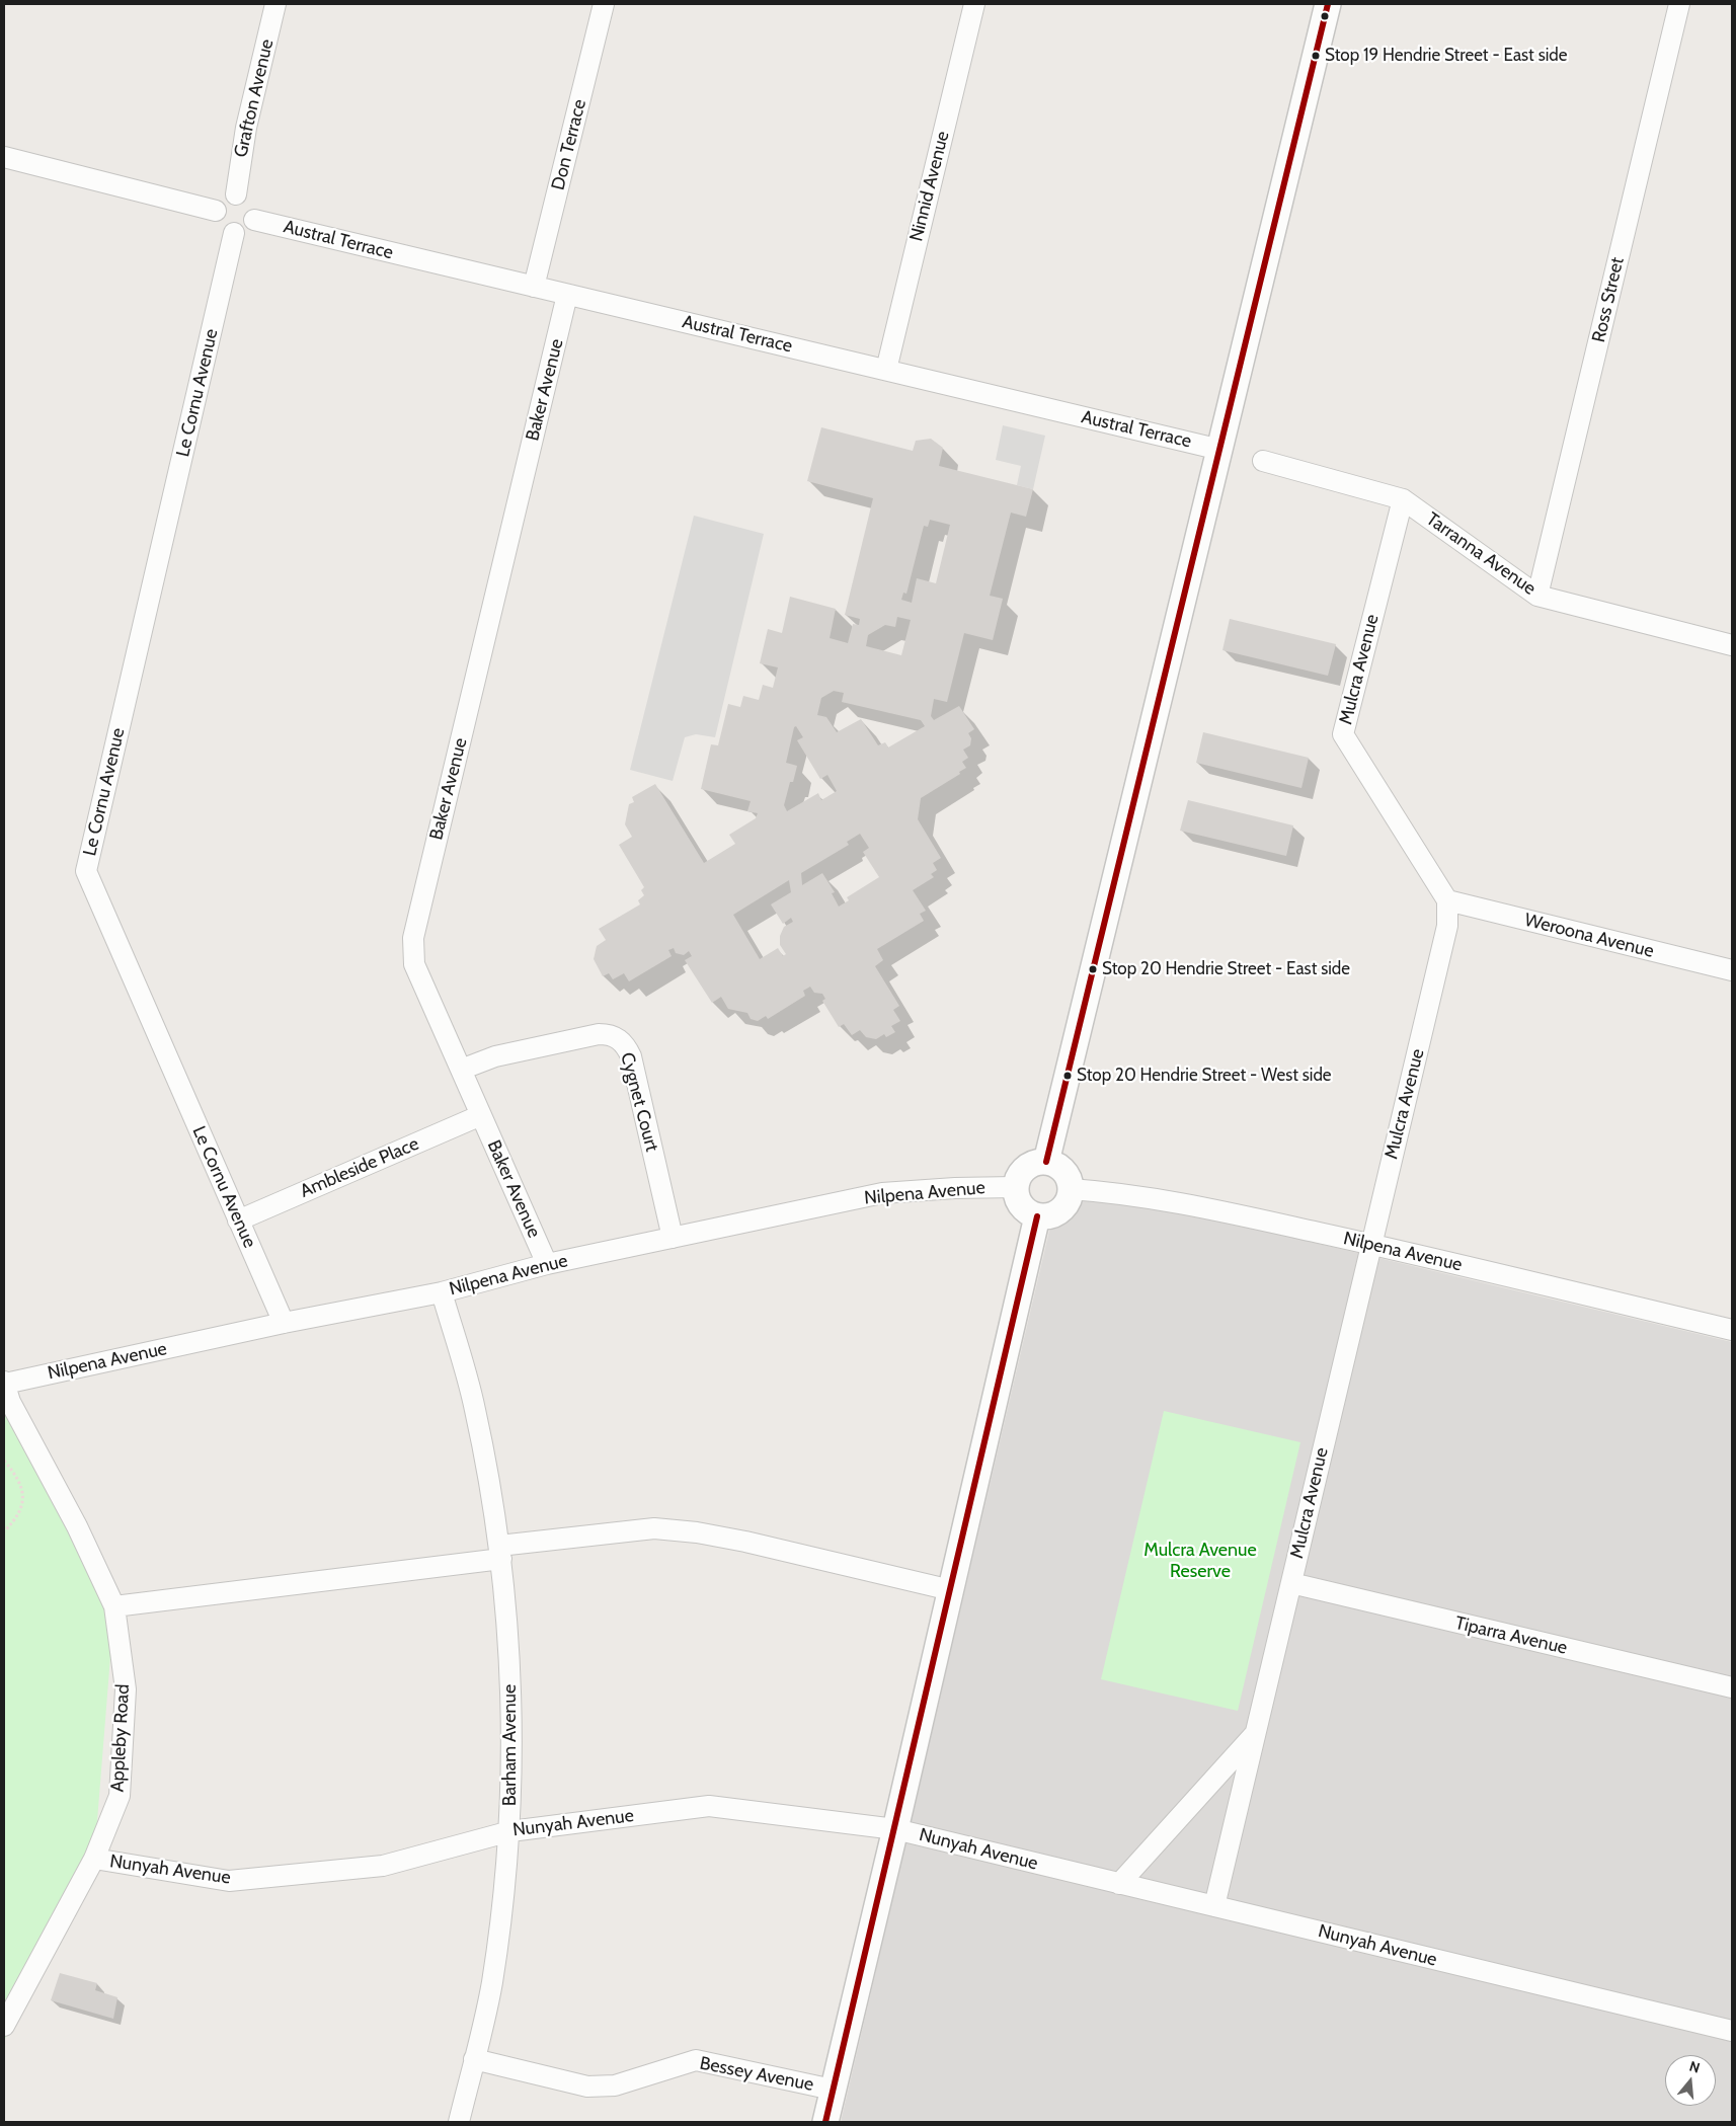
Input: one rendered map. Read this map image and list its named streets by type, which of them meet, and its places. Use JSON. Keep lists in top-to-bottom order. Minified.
{"streets":{"street":["Grafton Avenue","Don Terrace","Ninnid Avenue","Austral Terrace","Ross Street","Baker Avenue","Le Cornu Avenue","Tarranna Avenue","Mulcra Avenue","Weroona Avenue","Cygnet Court","Ambleside Place","Nilpena Avenue","Tiparra Avenue","Appleby Road","Barham Avenue","Nunyah Avenue","Bessey Avenue"]},"crossings":[["Grafton Avenue","Austral Terrace"],["Grafton Avenue","Le Cornu Avenue"],["Don Terrace","Austral Terrace"],["Ninnid Avenue","Austral Terrace"],["Austral Terrace","Baker Avenue"],["Austral Terrace","Le Cornu Avenue"],["Ross Street","Tarranna Avenue"],["Baker Avenue","Cygnet Court"],["Baker Avenue","Ambleside Place"],["Baker Avenue","Nilpena Avenue"],["Le Cornu Avenue","Ambleside Place"],["Le Cornu Avenue","Nilpena Avenue"],["Tarranna Avenue","Mulcra Avenue"],["Mulcra Avenue","Weroona Avenue"],["Mulcra Avenue","Nilpena Avenue"],["Mulcra Avenue","Tiparra Avenue"],["Mulcra Avenue","Nunyah Avenue"],["Cygnet Court","Nilpena Avenue"],["Nilpena Avenue","Appleby Road"],["Nilpena Avenue","Barham Avenue"],["Appleby Road","Nunyah Avenue"],["Barham Avenue","Nunyah Avenue"],["Barham Avenue","Bessey Avenue"]],"parks":["Mulcra Avenue Reserve"],"places":["Stop 19 Hendrie Street - East side","Stop 20 Hendrie Street - East side","Stop 20 Hendrie Street - West side"],"north":"top"}
